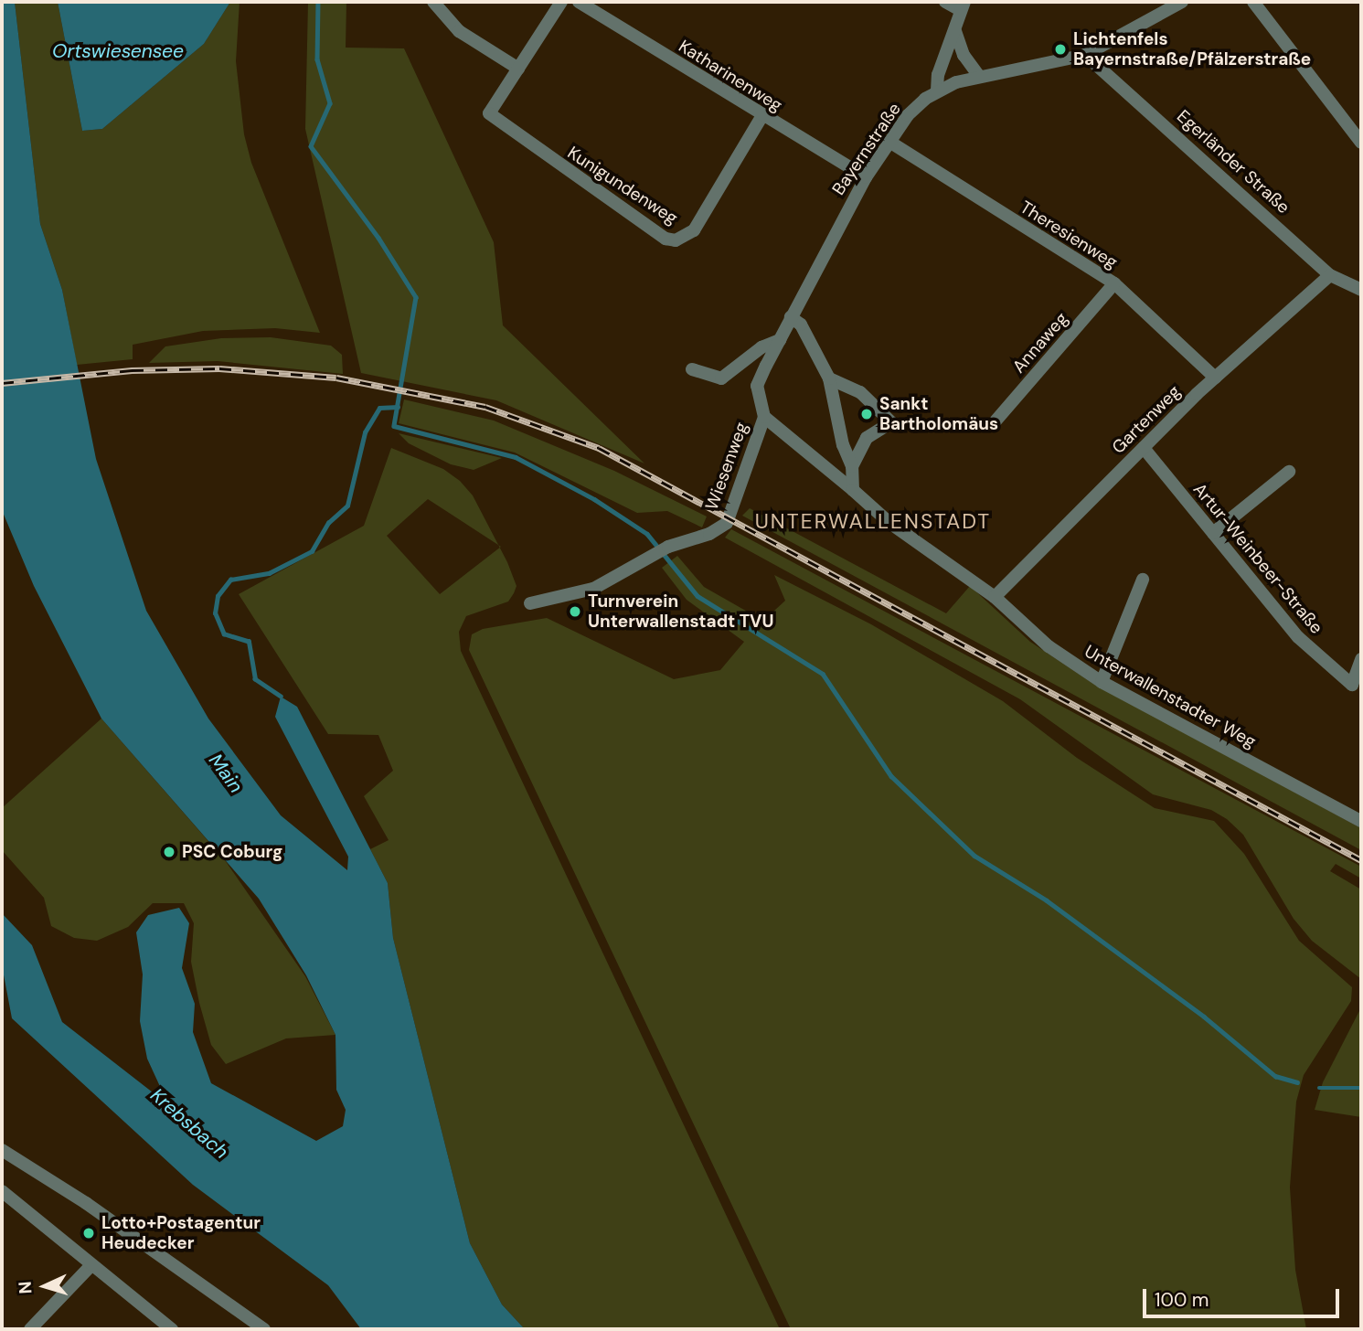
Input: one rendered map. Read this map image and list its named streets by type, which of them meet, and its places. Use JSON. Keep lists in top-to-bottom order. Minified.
{"streets":{"street":["Katharinenweg","Bayernstraße","Egerländer Straße","Kunigundenweg","Theresienweg","Annaweg","Gartenweg","Wiesenweg","Artur-Weinbeer-Straße","Unterwallenstadter Weg"]},"crossings":[["Katharinenweg","Bayernstraße"],["Katharinenweg","Kunigundenweg"],["Bayernstraße","Egerländer Straße"],["Bayernstraße","Theresienweg"],["Bayernstraße","Wiesenweg"],["Egerländer Straße","Gartenweg"],["Theresienweg","Annaweg"],["Theresienweg","Gartenweg"],["Gartenweg","Artur-Weinbeer-Straße"],["Gartenweg","Unterwallenstadter Weg"],["Wiesenweg","Unterwallenstadter Weg"]],"districts":["UNTERWALLENSTADT"],"water":["Ortswiesensee","Main","Krebsbach"],"places":["Lichtenfels Bayernstraße/Pfälzerstraße","Sankt Bartholomäus","Turnverein Unterwallenstadt TVU","PSC Coburg","Lotto+Postagentur Heudecker"],"scale_bar":"100 m","north":"left"}
